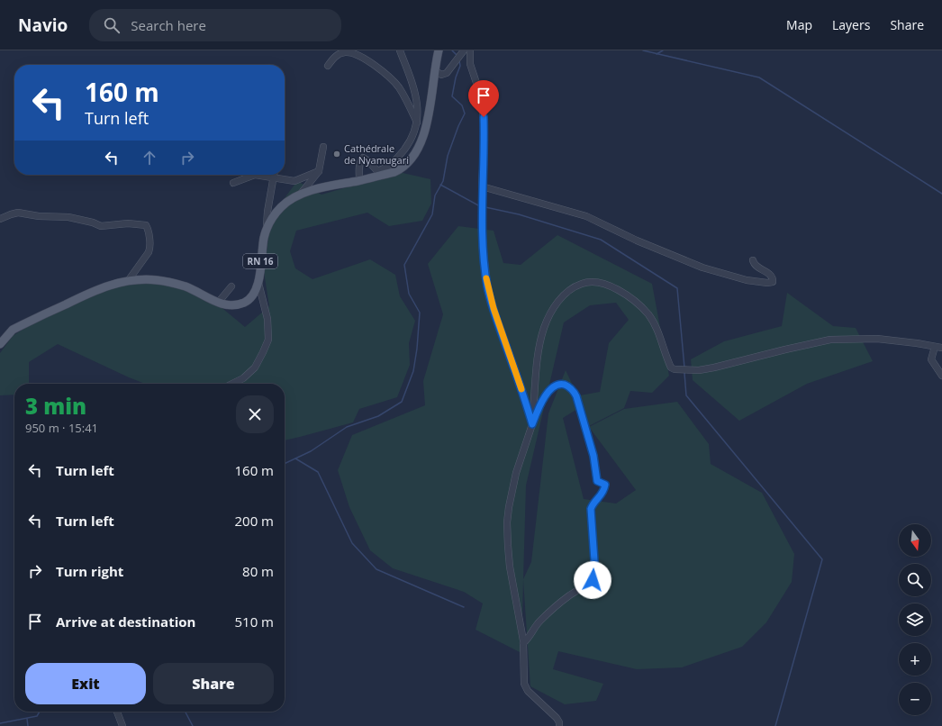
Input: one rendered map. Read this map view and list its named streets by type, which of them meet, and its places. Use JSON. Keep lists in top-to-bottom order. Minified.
{"streets":{"main road":["RN 16"]},"places":["Cathédrale de Nyamugari"],"north":"bottom","page":{"header":"Navio","search":"Search here","nav":["Map","Layers","Share"],"turn":["160 m","Turn left"],"heading":["3 min","950 m · 15:41"],"list":[{"name":"Turn left","value":"160 m"},{"name":"Turn left","value":"200 m"},{"name":"Turn right","value":"80 m"},{"name":"Arrive at destination","value":"510 m"}],"map_buttons":["+","−"],"buttons":["Exit","Share"]}}
